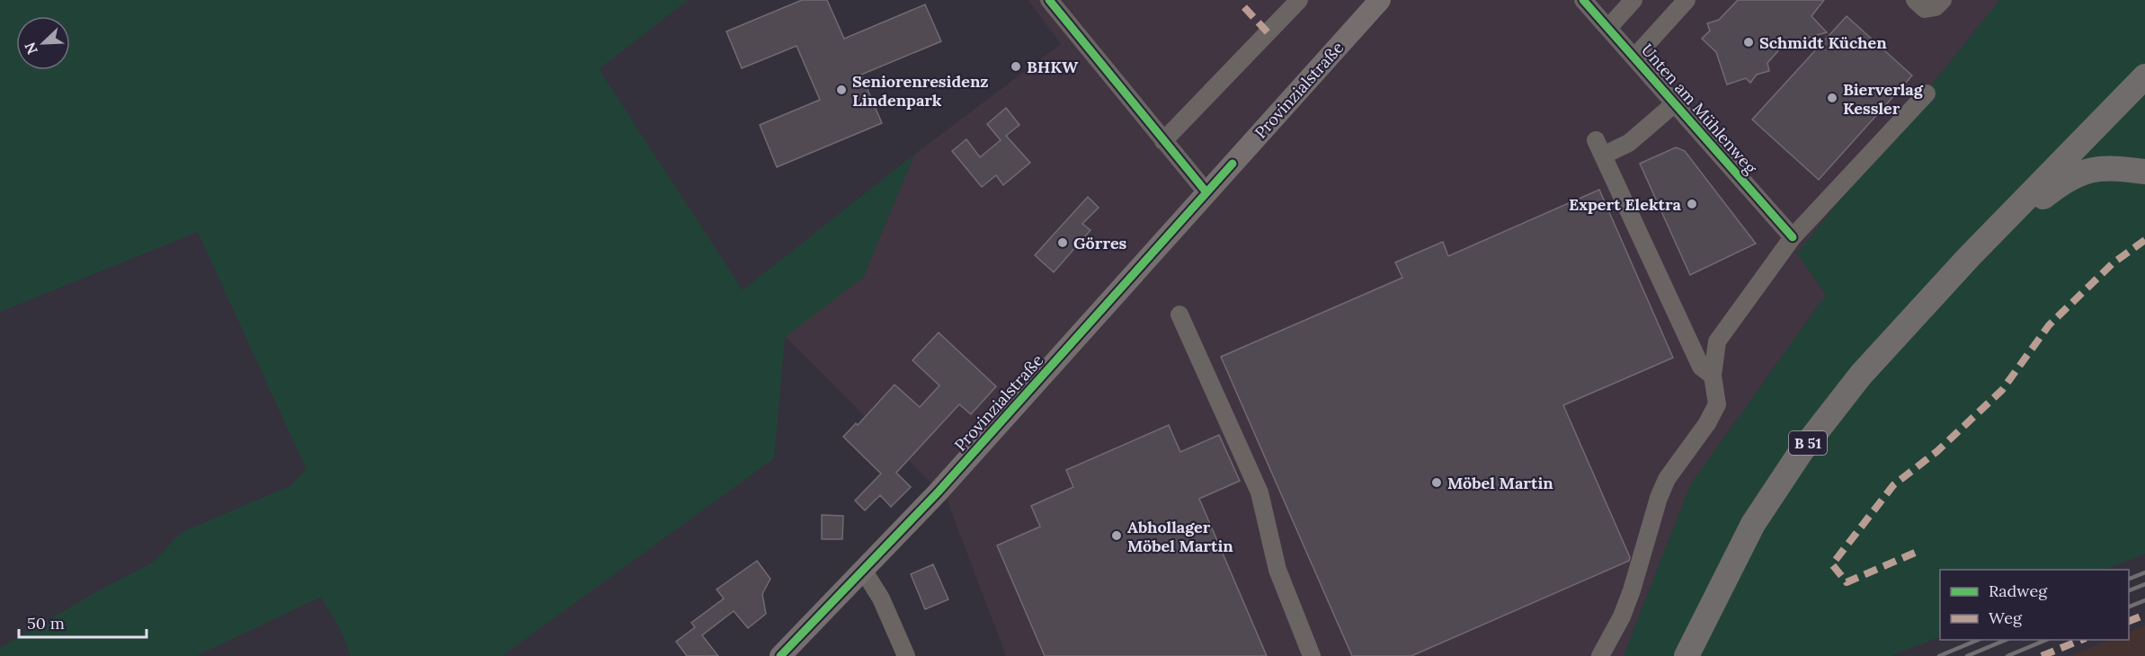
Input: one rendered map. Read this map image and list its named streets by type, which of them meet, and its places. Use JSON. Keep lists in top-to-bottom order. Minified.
{"streets":{"highway":["B 51"],"main road":["Provinzialstraße"],"street":["Unten am Mühlenweg"]},"places":["Schmidt Küchen","BHKW","Seniorenresidenz Lindenpark","Bierverlag Kessler","Expert Elektra","Görres","Möbel Martin","Abhollager Möbel Martin"],"legend":["Radweg","Weg"],"scale_bar":"50 m","north":"bottom left"}
